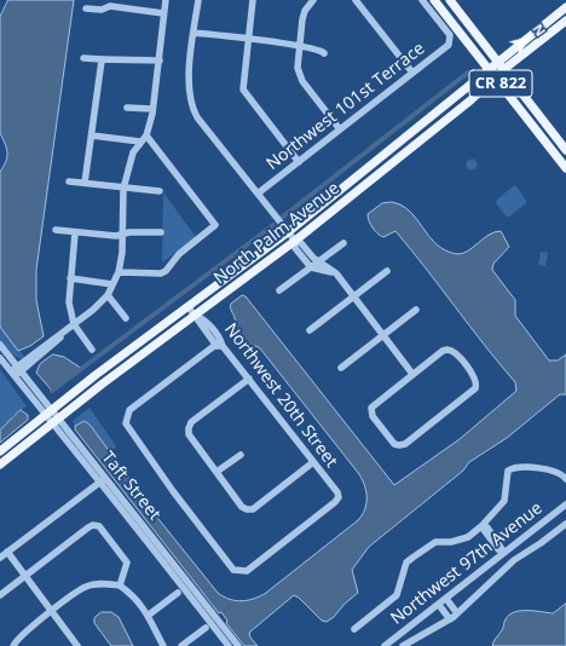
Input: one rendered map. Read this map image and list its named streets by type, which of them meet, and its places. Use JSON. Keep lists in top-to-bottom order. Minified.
{"streets":{"main road":["CR 822","North Palm Avenue"],"street":["Northwest 101st Terrace","Northwest 20th Street","Taft Street","Northwest 97th Avenue"]},"crossings":[["CR 822","North Palm Avenue"],["North Palm Avenue","Northwest 20th Street"],["North Palm Avenue","Taft Street"]],"north":"top right"}
